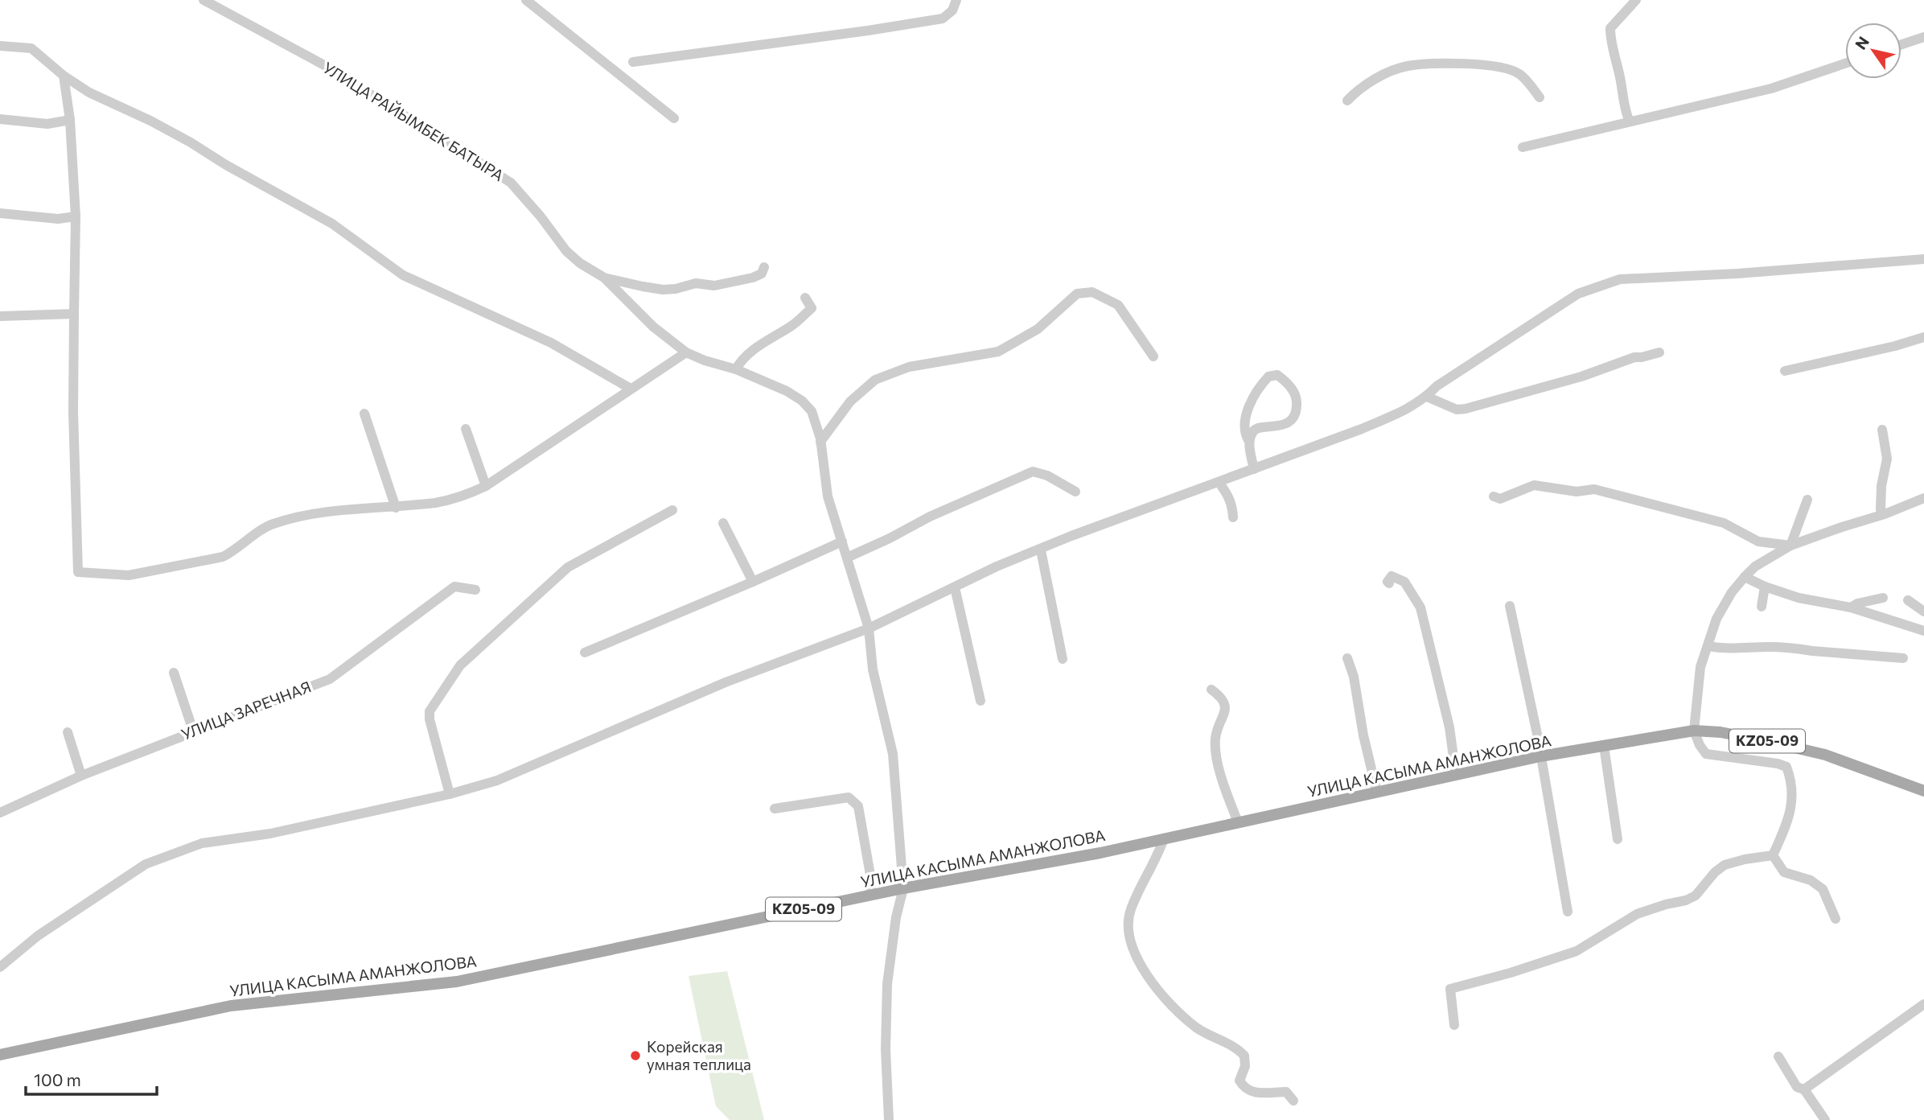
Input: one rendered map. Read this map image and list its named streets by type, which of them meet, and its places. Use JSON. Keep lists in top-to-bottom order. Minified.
{"streets":{"main road":["KZ05-09","УЛИЦА КАСЫМА АМАНЖОЛОВА"],"street":["УЛИЦА РАЙЫМБЕК БАТЫРА","УЛИЦА ЗАРЕЧНАЯ"]},"crossings":[["УЛИЦА РАЙЫМБЕК БАТЫРА","УЛИЦА КАСЫМА АМАНЖОЛОВА"],["KZ05-09","УЛИЦА КАСЫМА АМАНЖОЛОВА"]],"places":["Корейская умная теплица"],"scale_bar":"100 m","north":"top left"}
